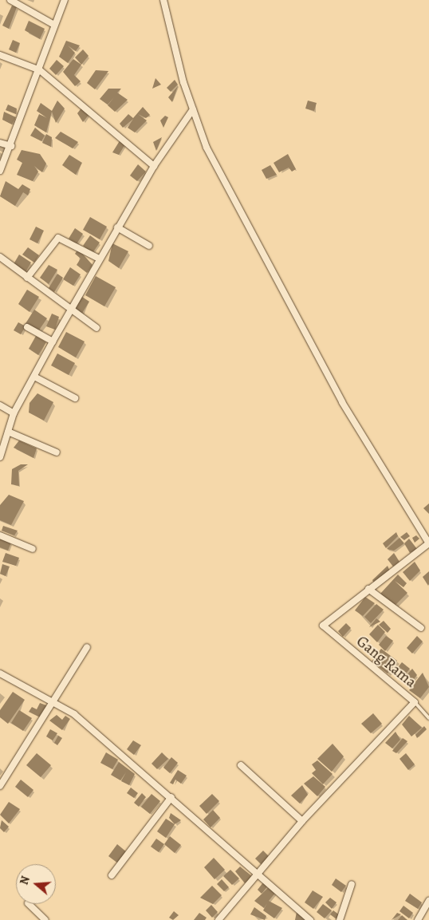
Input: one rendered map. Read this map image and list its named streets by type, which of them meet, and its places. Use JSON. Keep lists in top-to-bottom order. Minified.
{"streets":{"street":["Gang Rama"]},"north":"left"}
